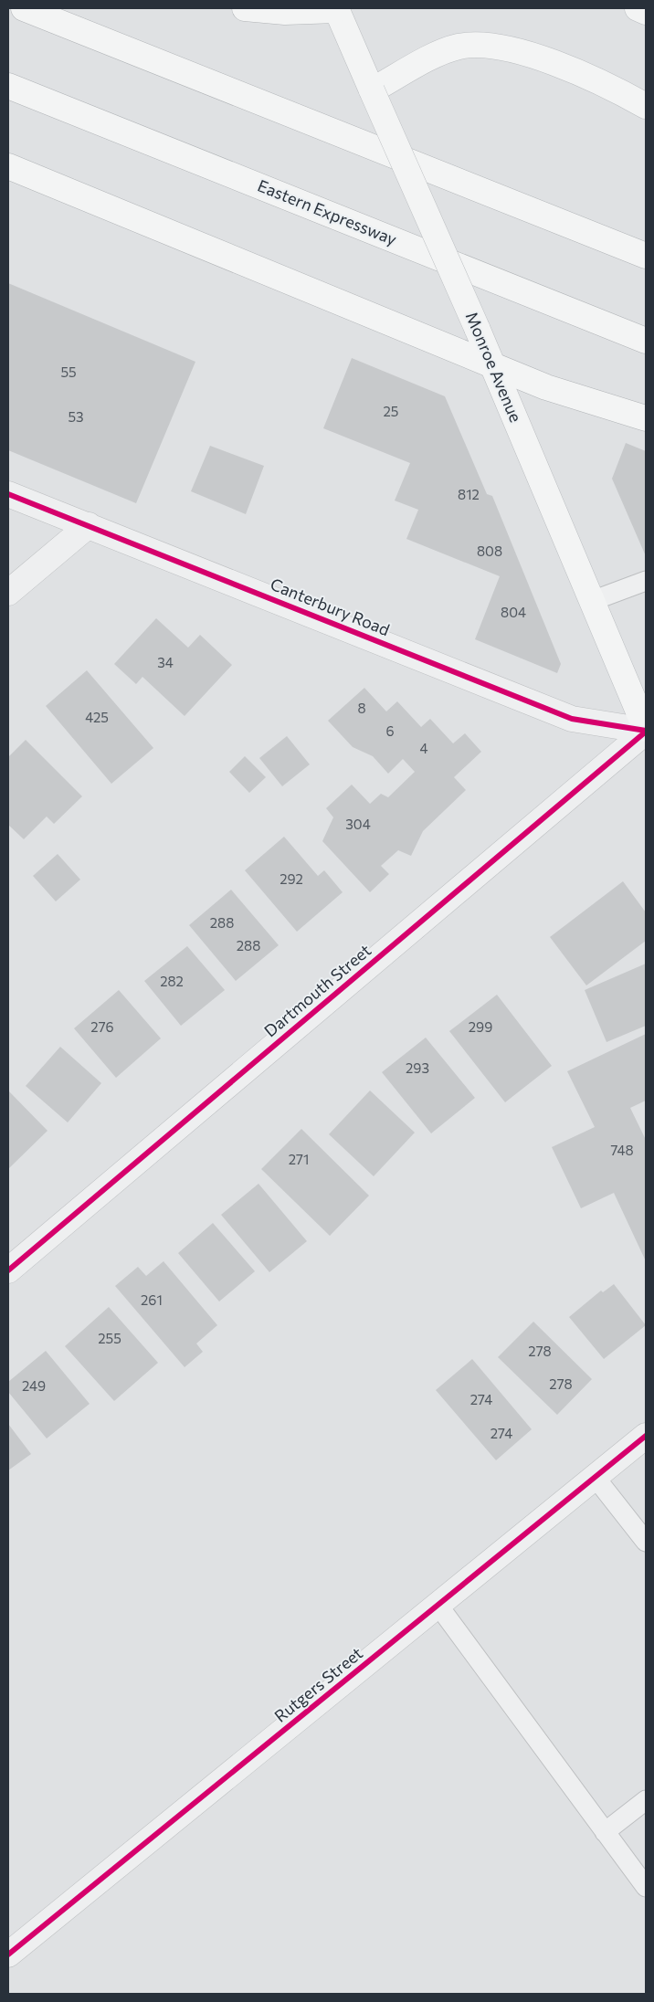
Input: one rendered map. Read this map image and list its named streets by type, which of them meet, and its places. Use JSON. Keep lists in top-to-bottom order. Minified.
{"streets":{"main road":["Eastern Expressway","Monroe Avenue"],"street":["Canterbury Road","Dartmouth Street","Rutgers Street"]},"crossings":[["Monroe Avenue","Canterbury Road"],["Monroe Avenue","Dartmouth Street"],["Canterbury Road","Dartmouth Street"]],"house_numbers":["55","25","53","812","808","804","34","8","425","6","4","304","292","288","288","282","276","299","293","748","271","261","255","278","278","249","274","274"]}
